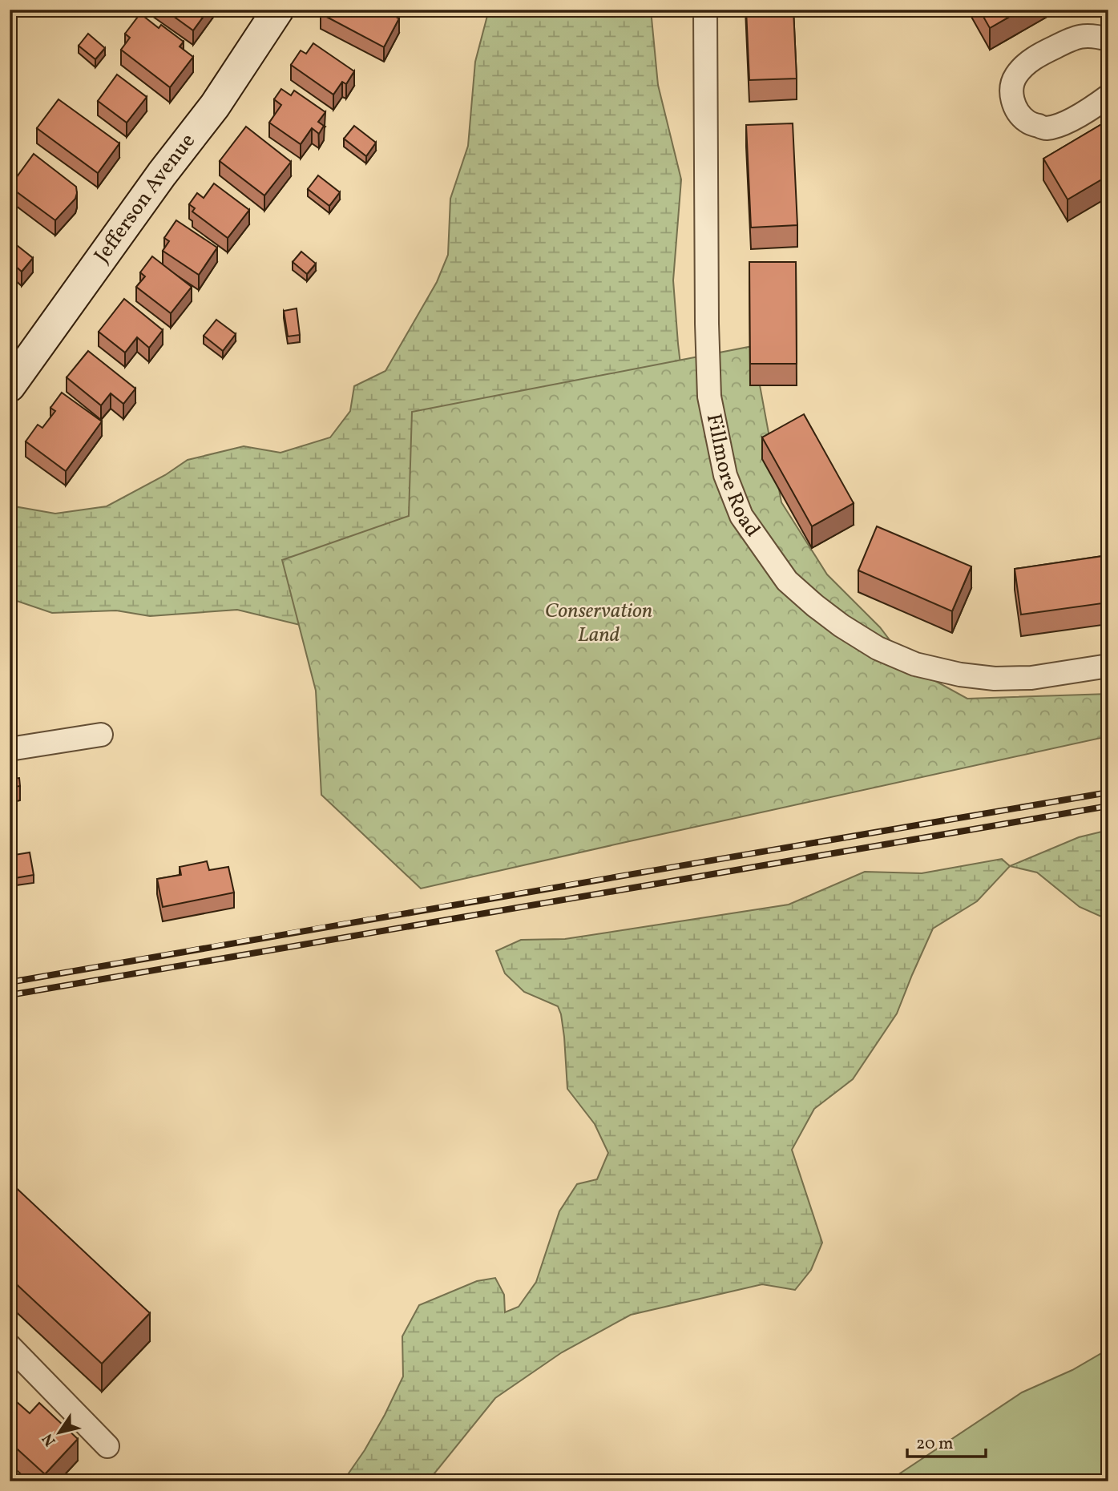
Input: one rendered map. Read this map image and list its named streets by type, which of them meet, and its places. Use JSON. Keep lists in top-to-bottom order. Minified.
{"streets":{"main road":["Jefferson Avenue"],"street":["Fillmore Road"]},"parks":["Conservation Land"],"scale_bar":"20 m","north":"bottom left"}
